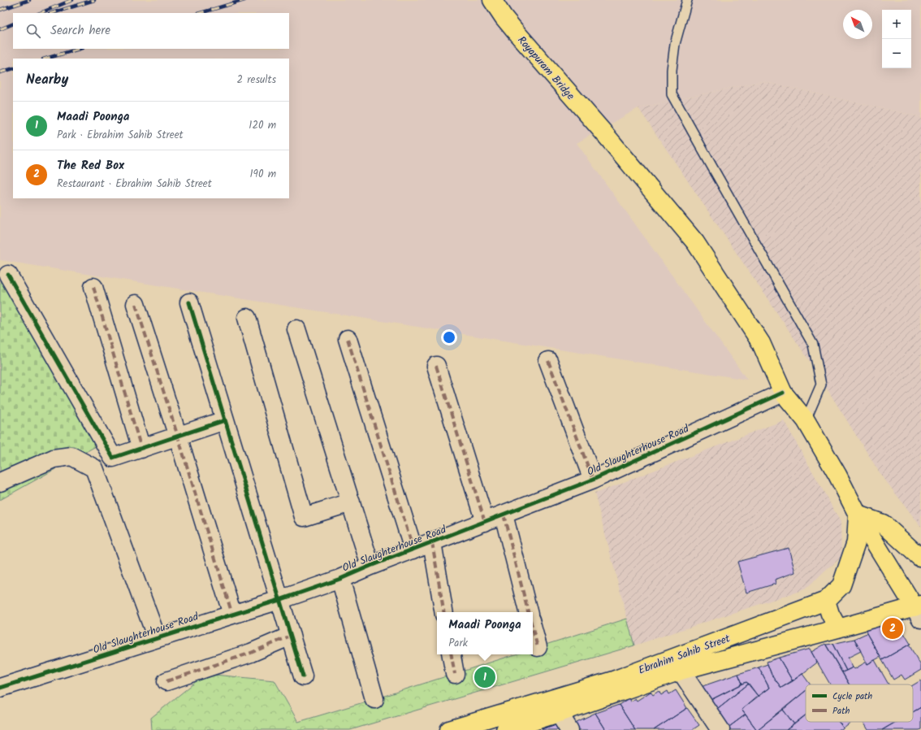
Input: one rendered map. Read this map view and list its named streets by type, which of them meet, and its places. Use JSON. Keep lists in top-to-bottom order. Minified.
{"streets":{"main road":["Royapuram Bridge","Ebrahim Sahib Street"],"street":["Old Slaughterhouse Road"]},"crossings":[["Royapuram Bridge","Old Slaughterhouse Road"],["Royapuram Bridge","Ebrahim Sahib Street"]],"legend":["Cycle path","Path"],"north":"top left","page":{"map_buttons":["+","−"],"search":"Search here","heading":["Nearby","2 results"],"list":[{"mark":"1","name":"Maadi Poonga","note":"Park · Ebrahim Sahib Street","value":"120 m"},{"mark":"2","name":"The Red Box","note":"Restaurant · Ebrahim Sahib Street","value":"190 m"}],"popup":["Maadi Poonga","Park"],"pins":["2","1"]}}
